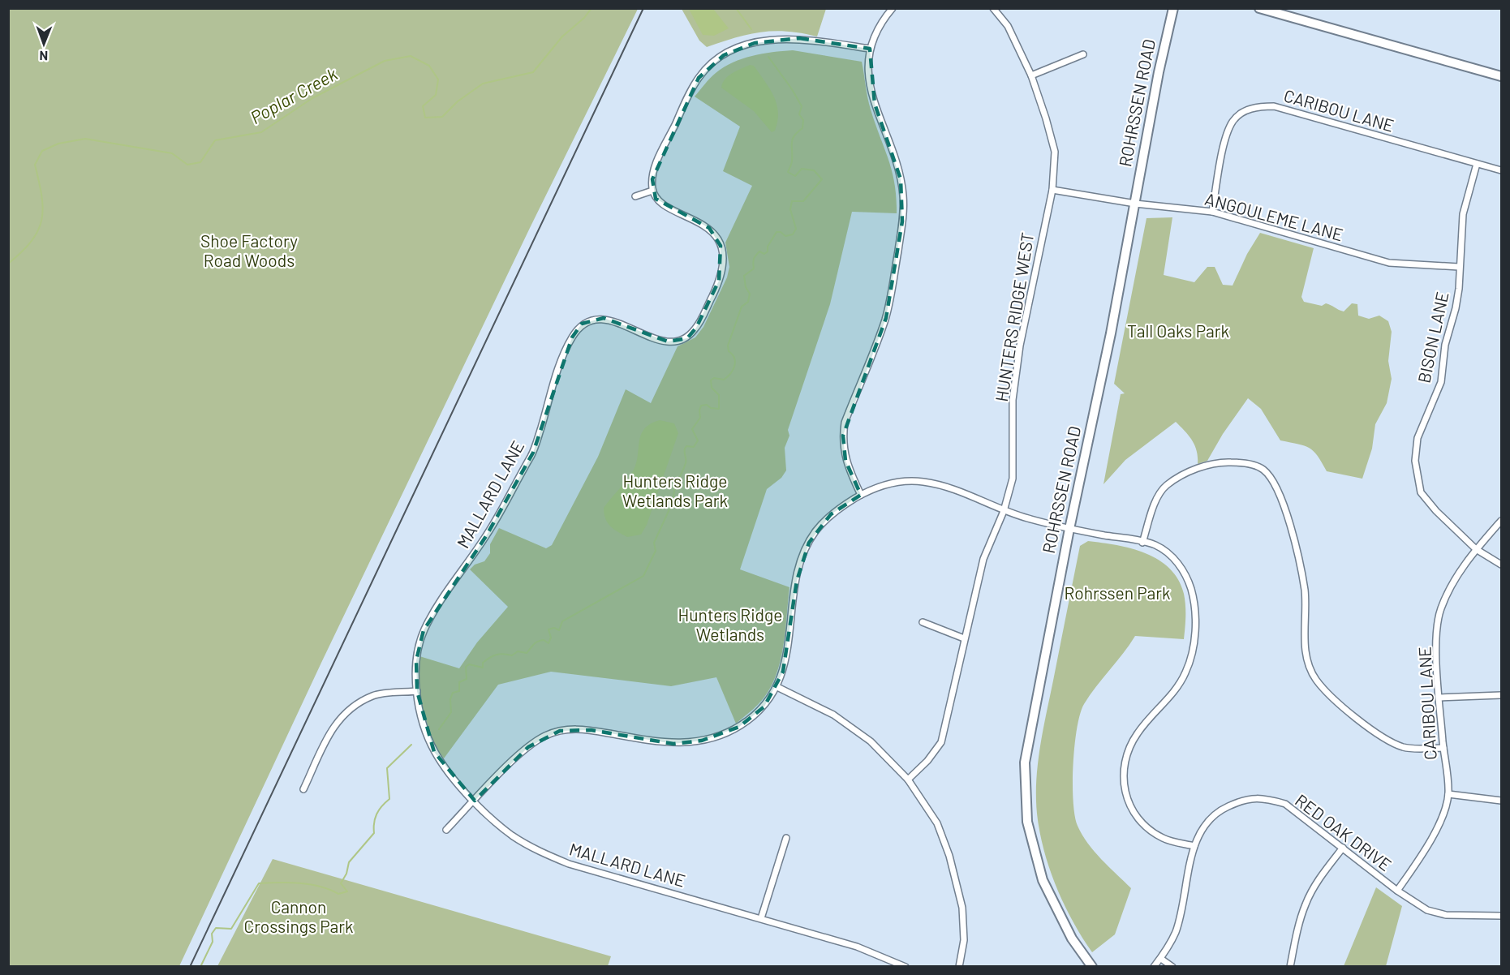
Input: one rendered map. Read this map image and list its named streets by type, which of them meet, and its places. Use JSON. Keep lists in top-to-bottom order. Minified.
{"streets":{"street":["ROHRSSEN ROAD","CARIBOU LANE","ANGOULEME LANE","HUNTERS RIDGE WEST","BISON LANE","MALLARD LANE","RED OAK DRIVE"]},"crossings":[["ROHRSSEN ROAD","ANGOULEME LANE"],["CARIBOU LANE","ANGOULEME LANE"],["CARIBOU LANE","BISON LANE"],["CARIBOU LANE","RED OAK DRIVE"],["ANGOULEME LANE","HUNTERS RIDGE WEST"],["ANGOULEME LANE","BISON LANE"]],"water":["Poplar Creek"],"parks":["Shoe Factory Road Woods","Tall Oaks Park","Hunters Ridge Wetlands Park","Rohrssen Park","Hunters Ridge Wetlands","Cannon Crossings Park"],"north":"bottom"}
